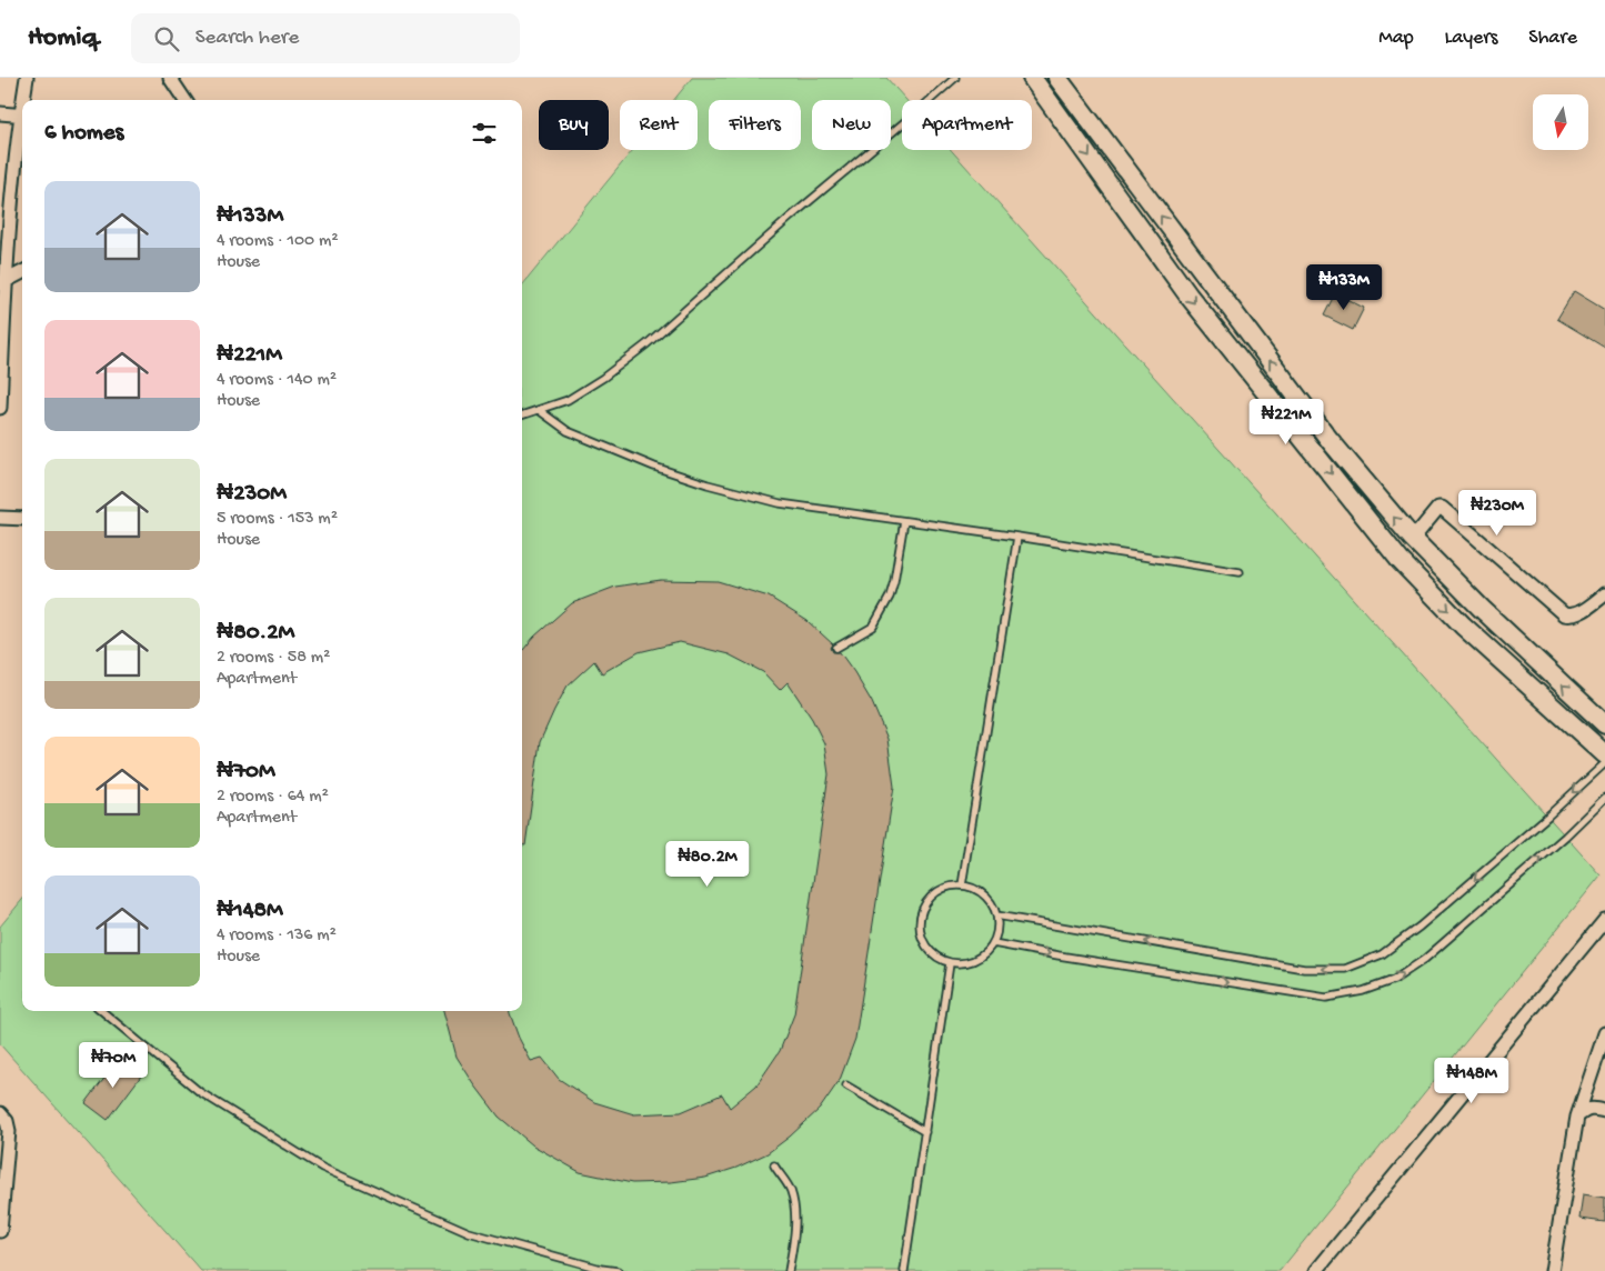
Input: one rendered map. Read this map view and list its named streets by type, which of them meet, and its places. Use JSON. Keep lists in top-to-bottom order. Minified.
{"north":"bottom","page":{"header":"Homiq","search":"Search here","nav":["Map","Layers","Share"],"chip":["Buy","Rent","Filters","New","Apartment"],"heading":"6 homes","list":[{"name":"₦133M","note":"4 rooms · 100 m² · House"},{"name":"₦221M","note":"4 rooms · 140 m² · House"},{"name":"₦230M","note":"5 rooms · 153 m² · House"},{"name":"₦80.2M","note":"2 rooms · 58 m² · Apartment"},{"name":"₦70M","note":"2 rooms · 64 m² · Apartment"},{"name":"₦148M","note":"4 rooms · 136 m² · House"}],"price":["₦133M","₦221M","₦230M","₦80.2M","₦70M","₦148M"]}}
